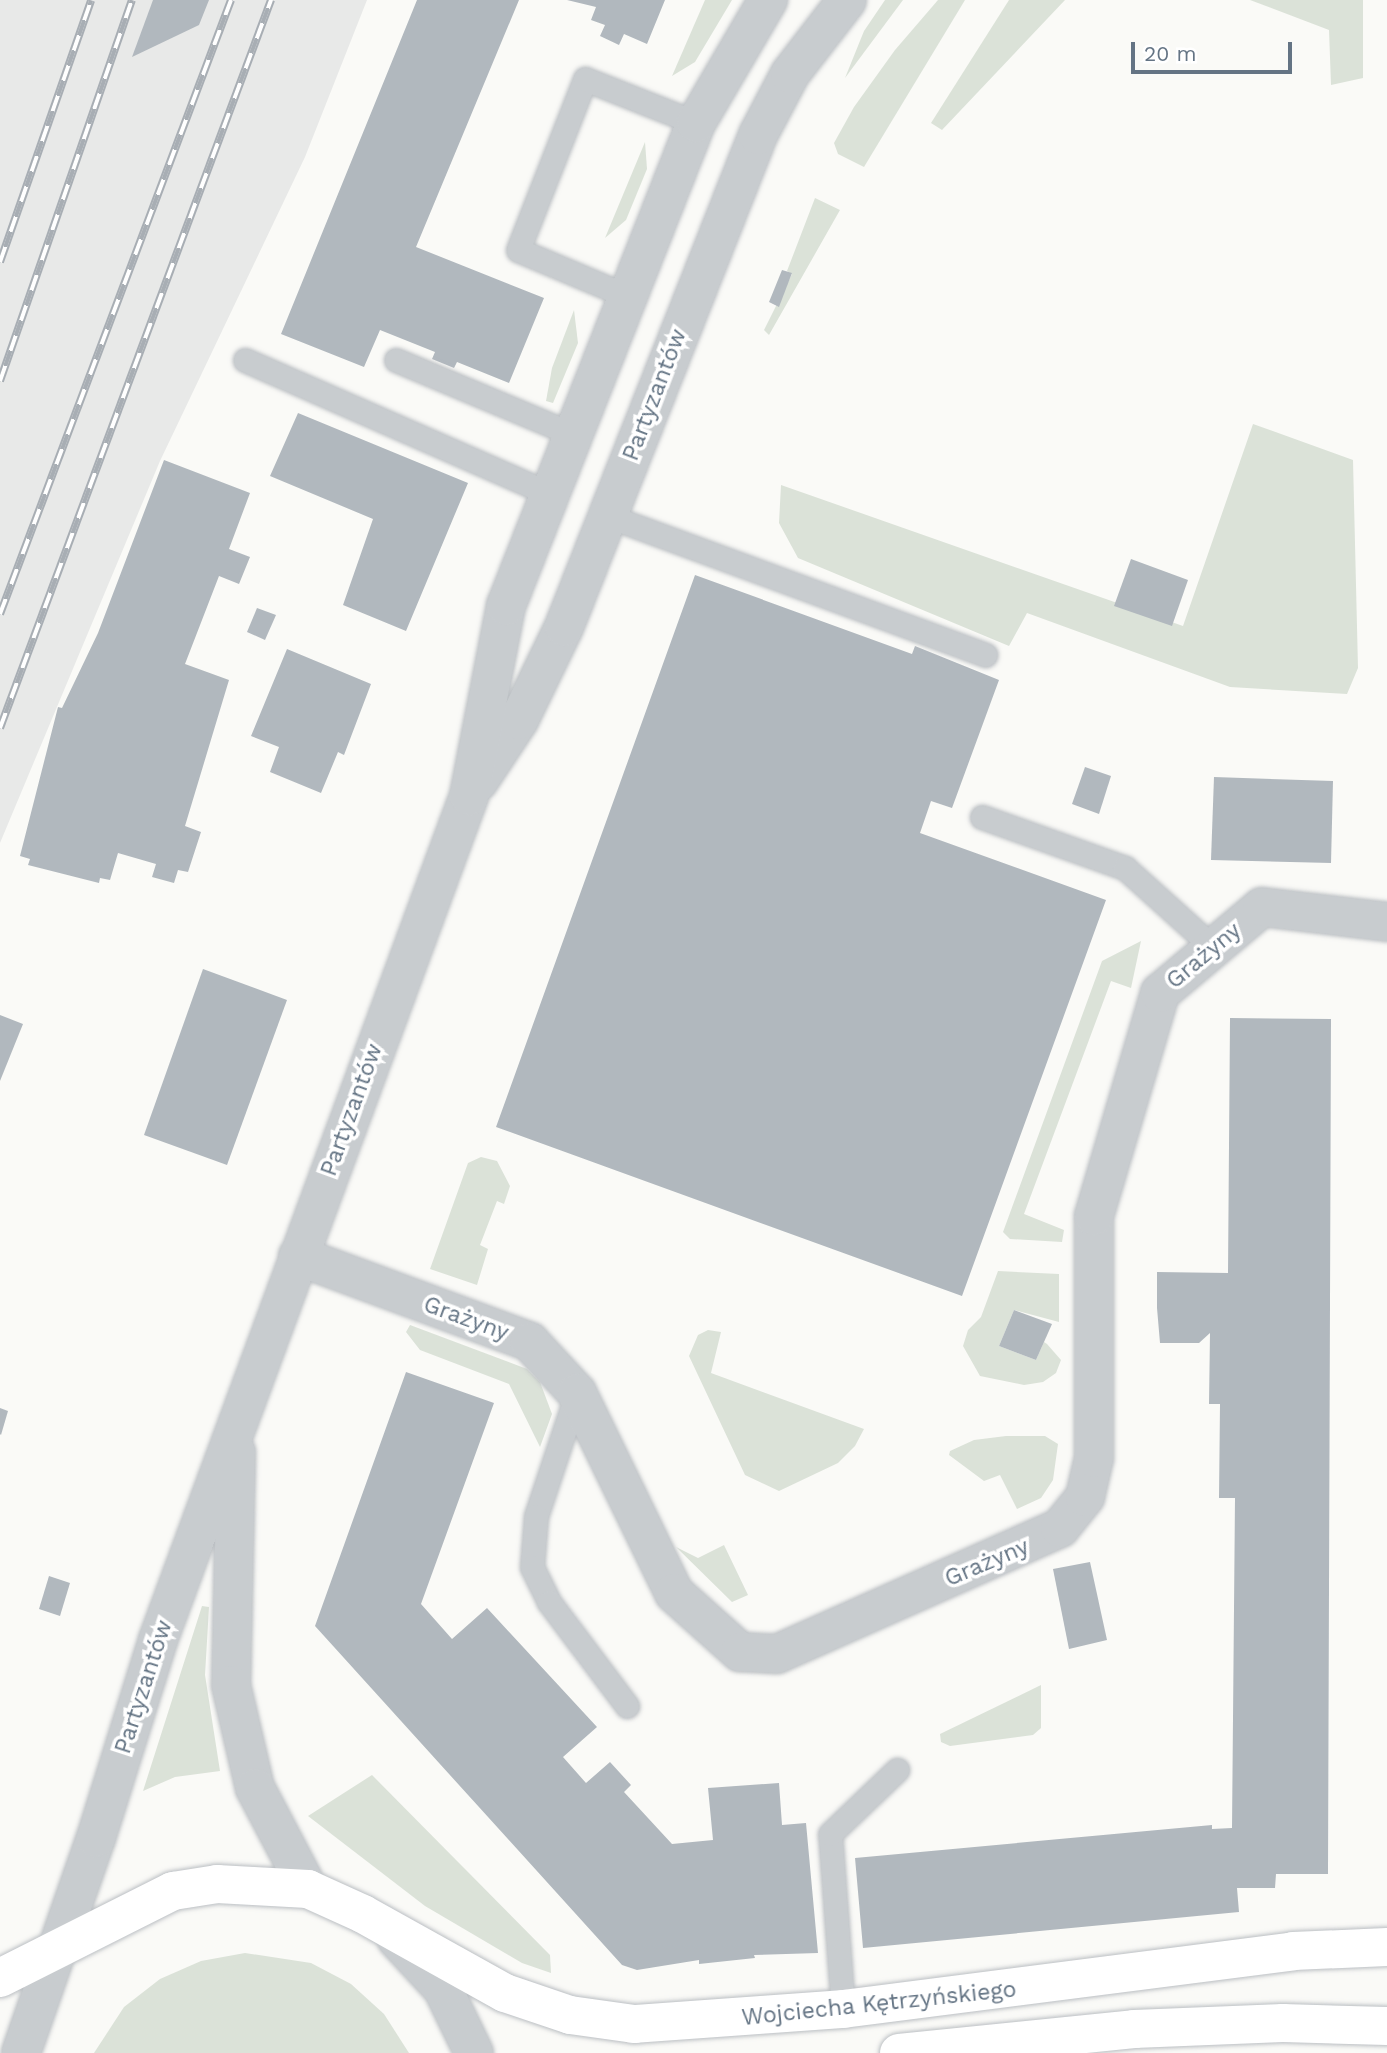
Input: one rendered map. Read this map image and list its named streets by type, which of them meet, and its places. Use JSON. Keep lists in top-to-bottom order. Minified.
{"streets":{"main road":["Wojciecha Kętrzyńskiego"],"street":["Partyzantów","Grażyny"]},"crossings":[["Partyzantów","Grażyny"],["Partyzantów","Wojciecha Kętrzyńskiego"]],"scale_bar":"20 m"}
